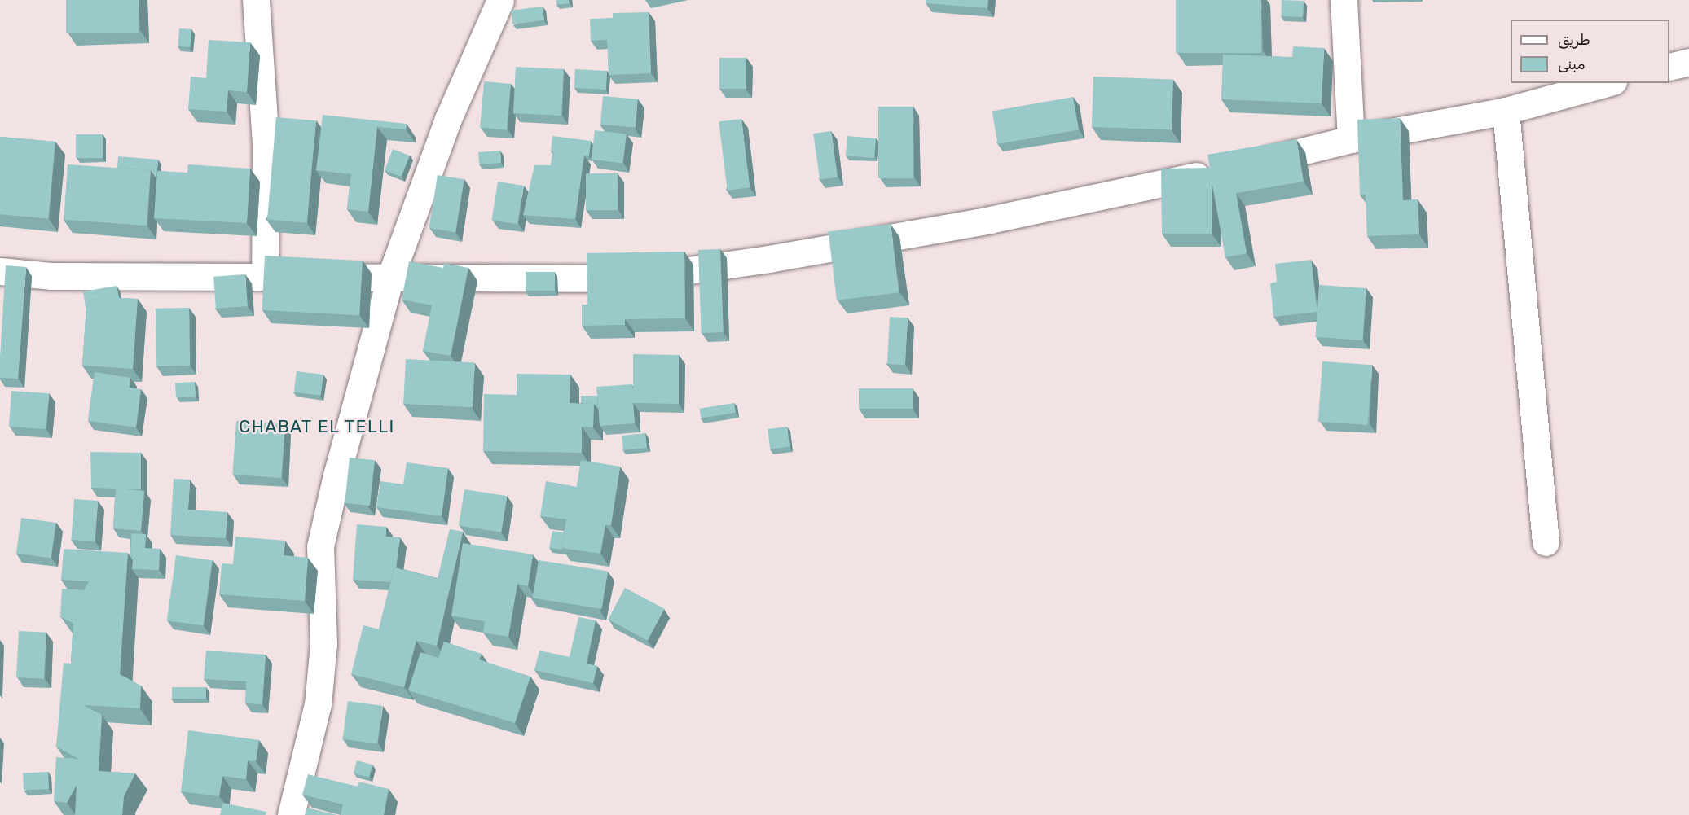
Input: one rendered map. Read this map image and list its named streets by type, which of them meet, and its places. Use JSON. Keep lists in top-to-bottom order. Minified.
{"districts":["CHABAT EL TELLI"],"legend":["طريق","مبنى"]}
